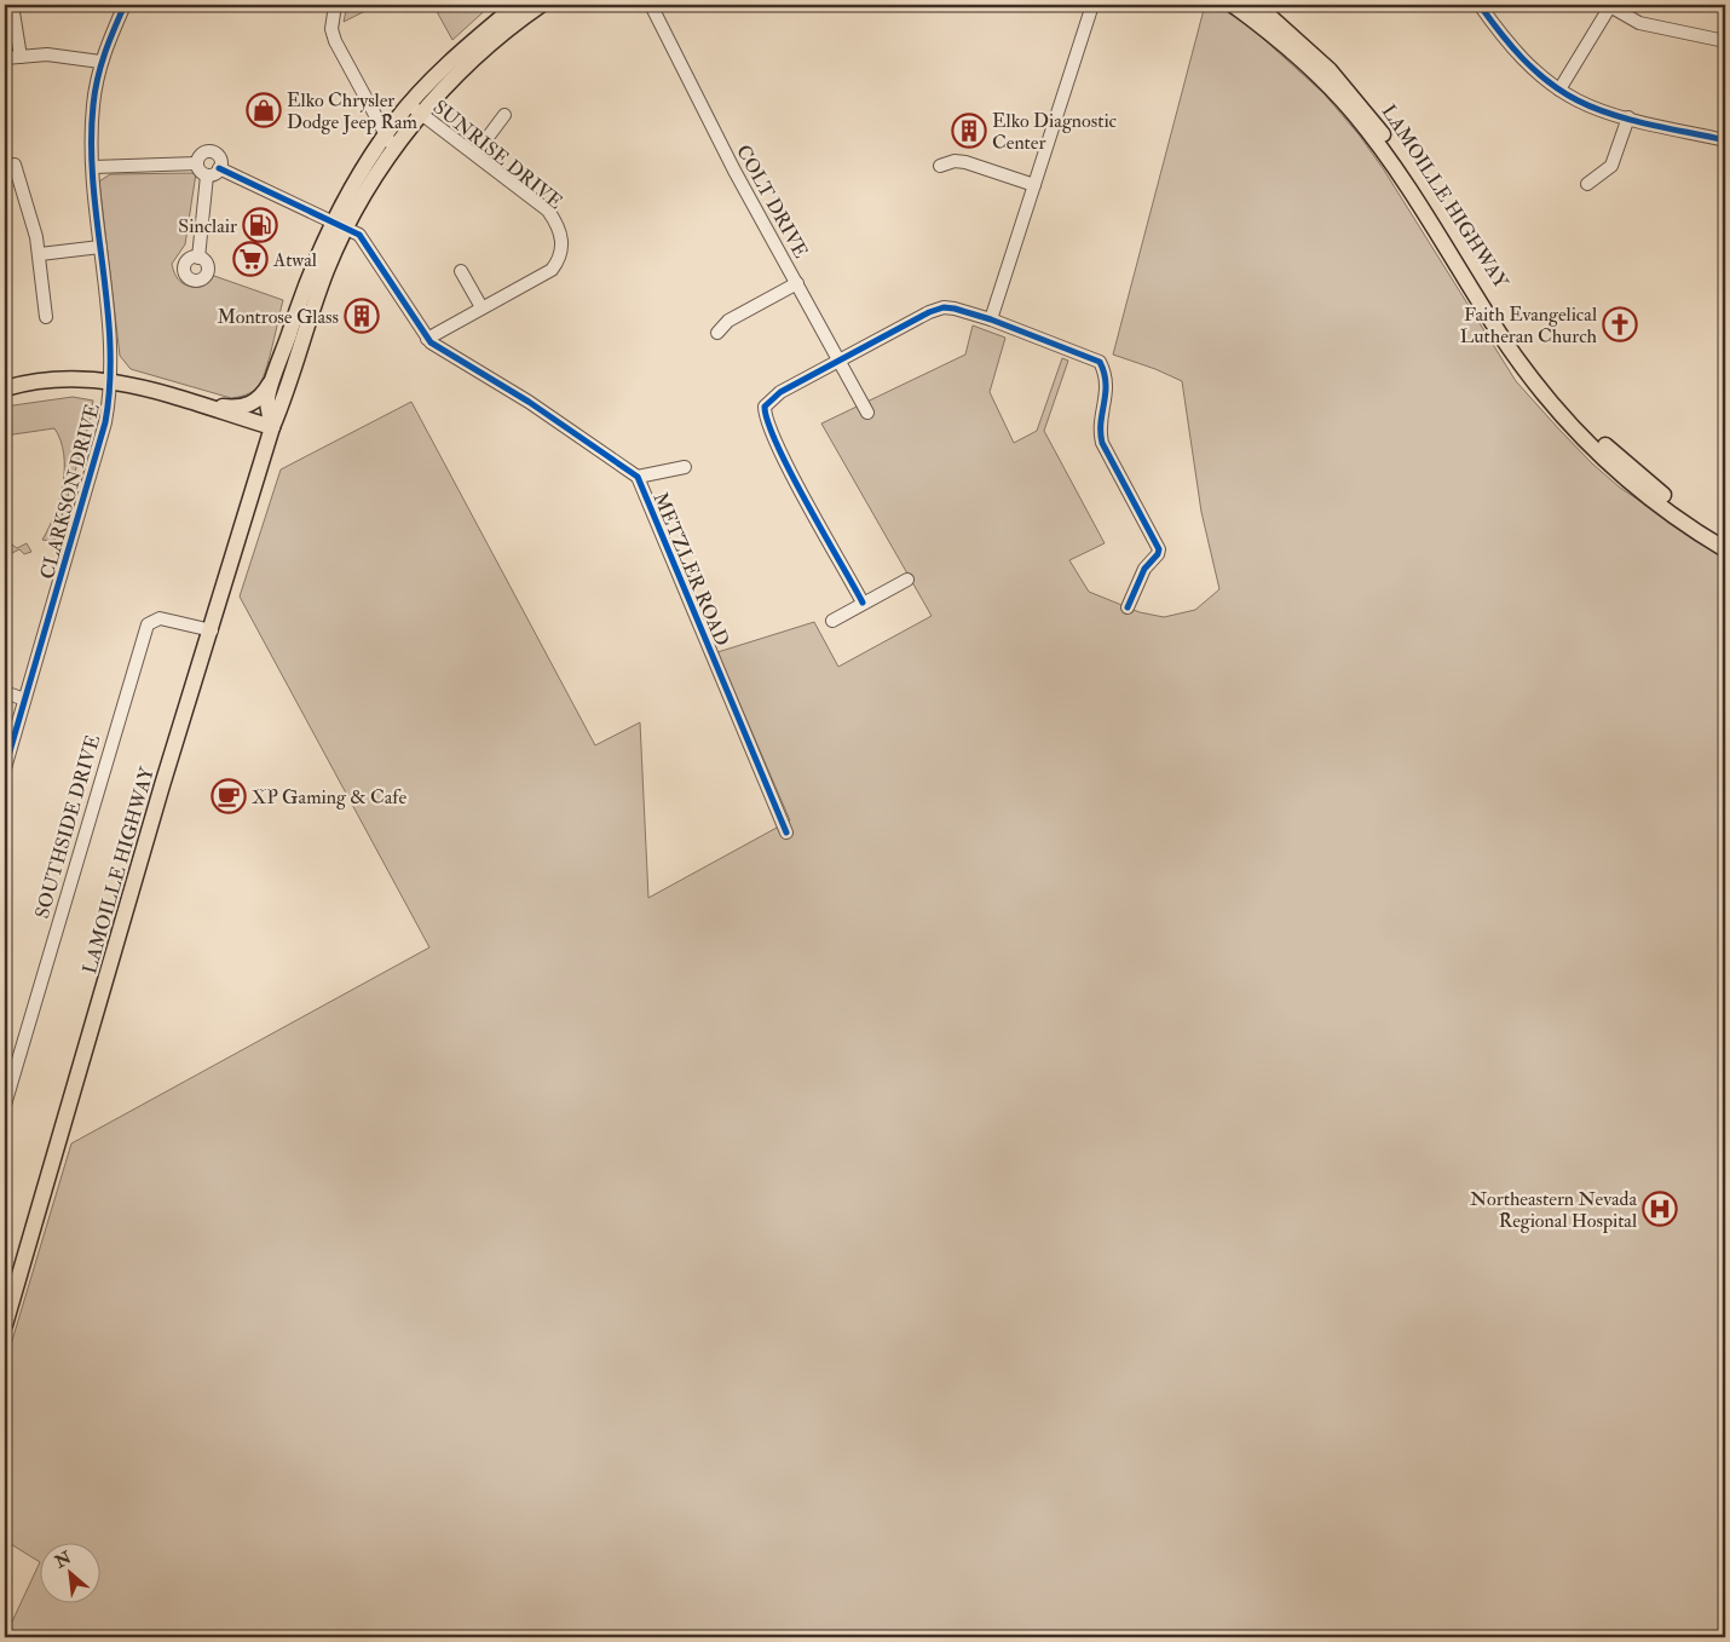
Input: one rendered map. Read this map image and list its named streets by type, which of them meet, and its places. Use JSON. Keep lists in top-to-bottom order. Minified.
{"streets":{"main road":["LAMOILLE HIGHWAY"],"street":["SUNRISE DRIVE","COLT DRIVE","CLARKSON DRIVE","METZLER ROAD","SOUTHSIDE DRIVE"]},"crossings":[["SUNRISE DRIVE","LAMOILLE HIGHWAY"],["SUNRISE DRIVE","METZLER ROAD"],["LAMOILLE HIGHWAY","METZLER ROAD"],["LAMOILLE HIGHWAY","SOUTHSIDE DRIVE"]],"places":{"shop":["Elko Chrysler Dodge Jeep Ram"],"building":["Elko Diagnostic Center","Montrose Glass"],"fuel station":["Sinclair"],"supermarket":["Atwal"],"church":["Faith Evangelical Lutheran Church"],"cafe":["XP Gaming & Cafe"],"hospital":["Northeastern Nevada Regional Hospital"]},"north":"top left"}
